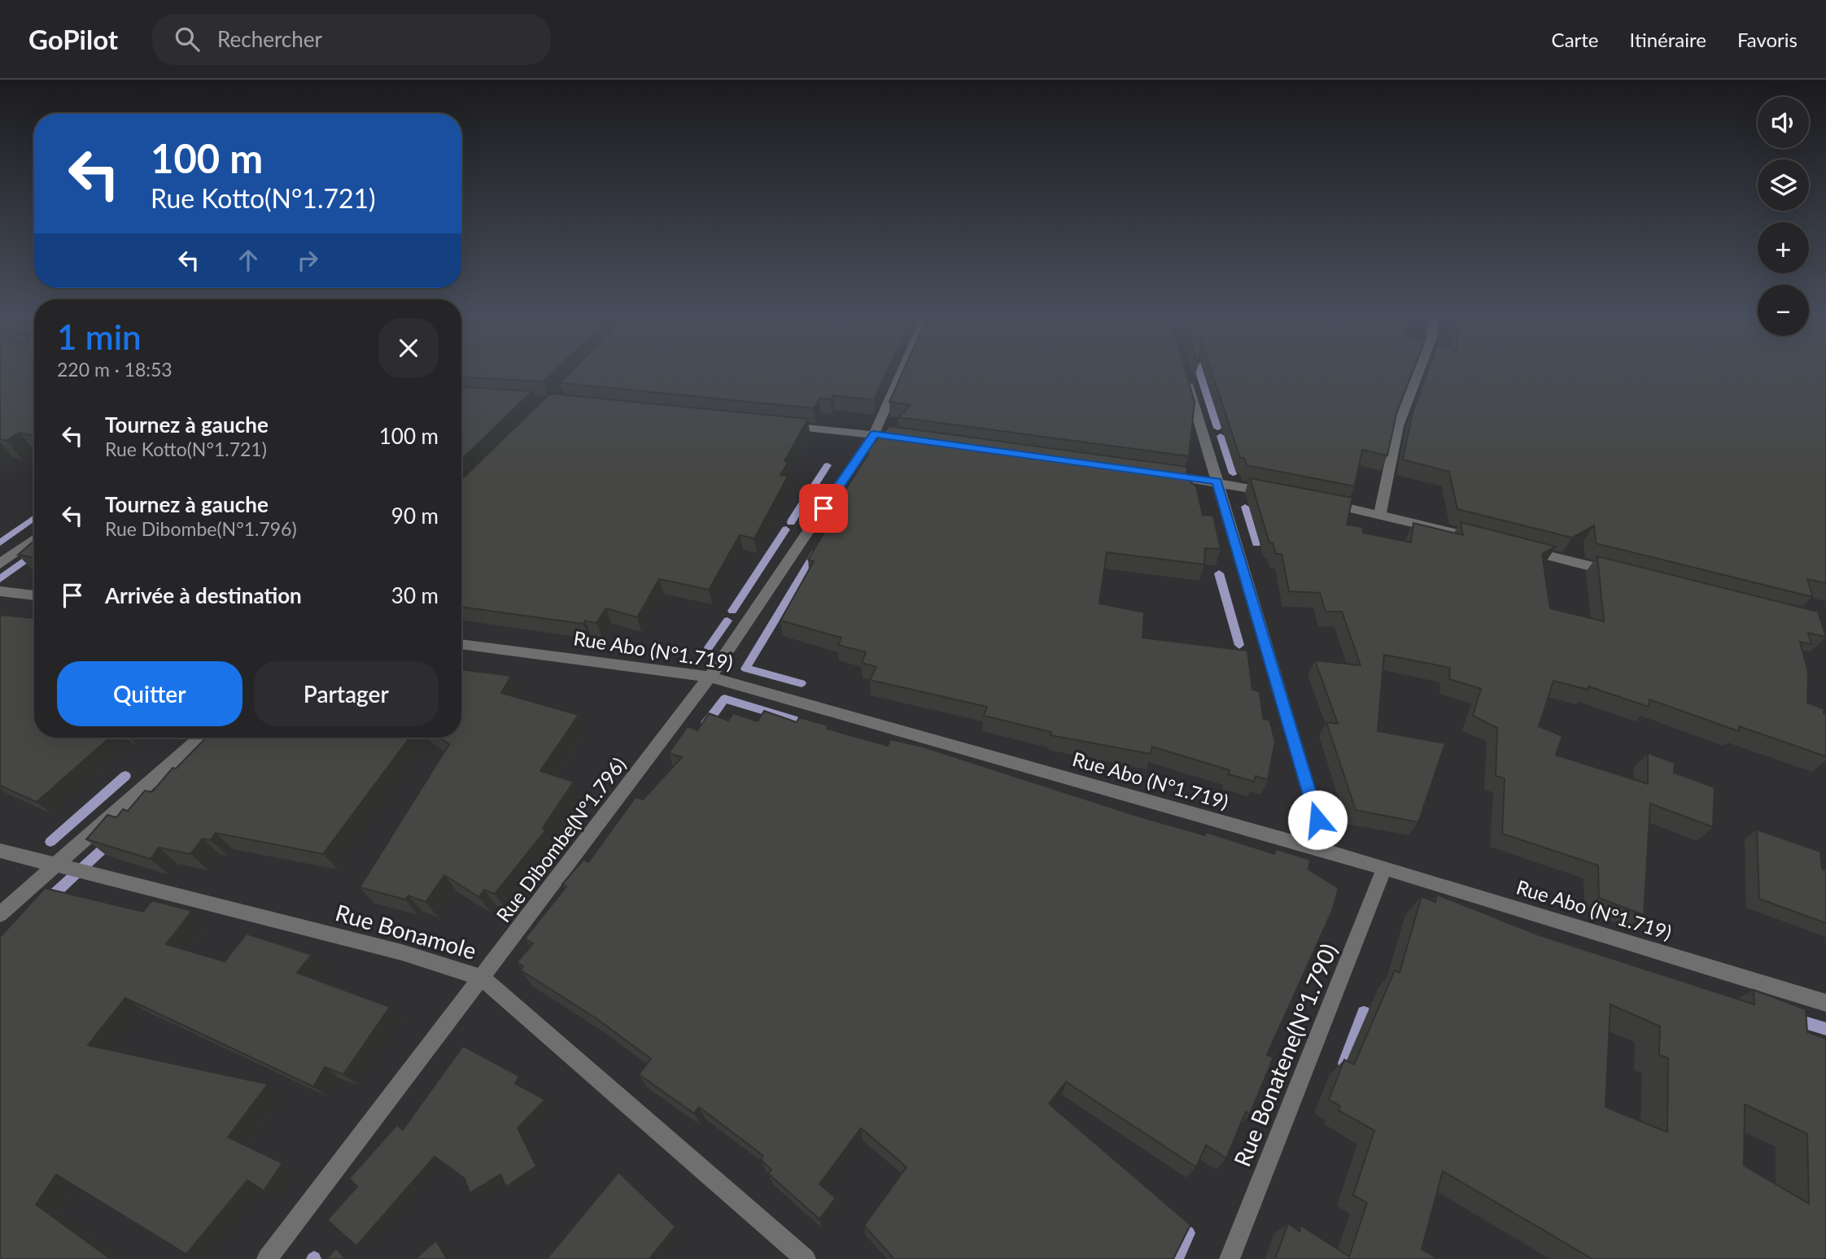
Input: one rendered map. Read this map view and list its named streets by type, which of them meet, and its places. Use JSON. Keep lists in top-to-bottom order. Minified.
{"streets":{"street":["Rue Abo (N°1.719)","Rue Dibombe(N°1.796)","Rue Bonamole","Rue Bonatene(N°1.790)"]},"crossings":[["Rue Abo (N°1.719)","Rue Dibombe(N°1.796)"],["Rue Abo (N°1.719)","Rue Bonatene(N°1.790)"],["Rue Dibombe(N°1.796)","Rue Bonamole"]],"page":{"header":"GoPilot","search":"Rechercher","nav":["Carte","Itinéraire","Favoris"],"map_buttons":["+","−"],"turn":["100 m","Rue Kotto(N°1.721)"],"heading":["1 min","220 m · 18:53"],"list":[{"name":"Tournez à gauche","note":"Rue Kotto(N°1.721)","value":"100 m"},{"name":"Tournez à gauche","note":"Rue Dibombe(N°1.796)","value":"90 m"},{"name":"Arrivée à destination","value":"30 m"}],"buttons":["Quitter","Partager"]}}
